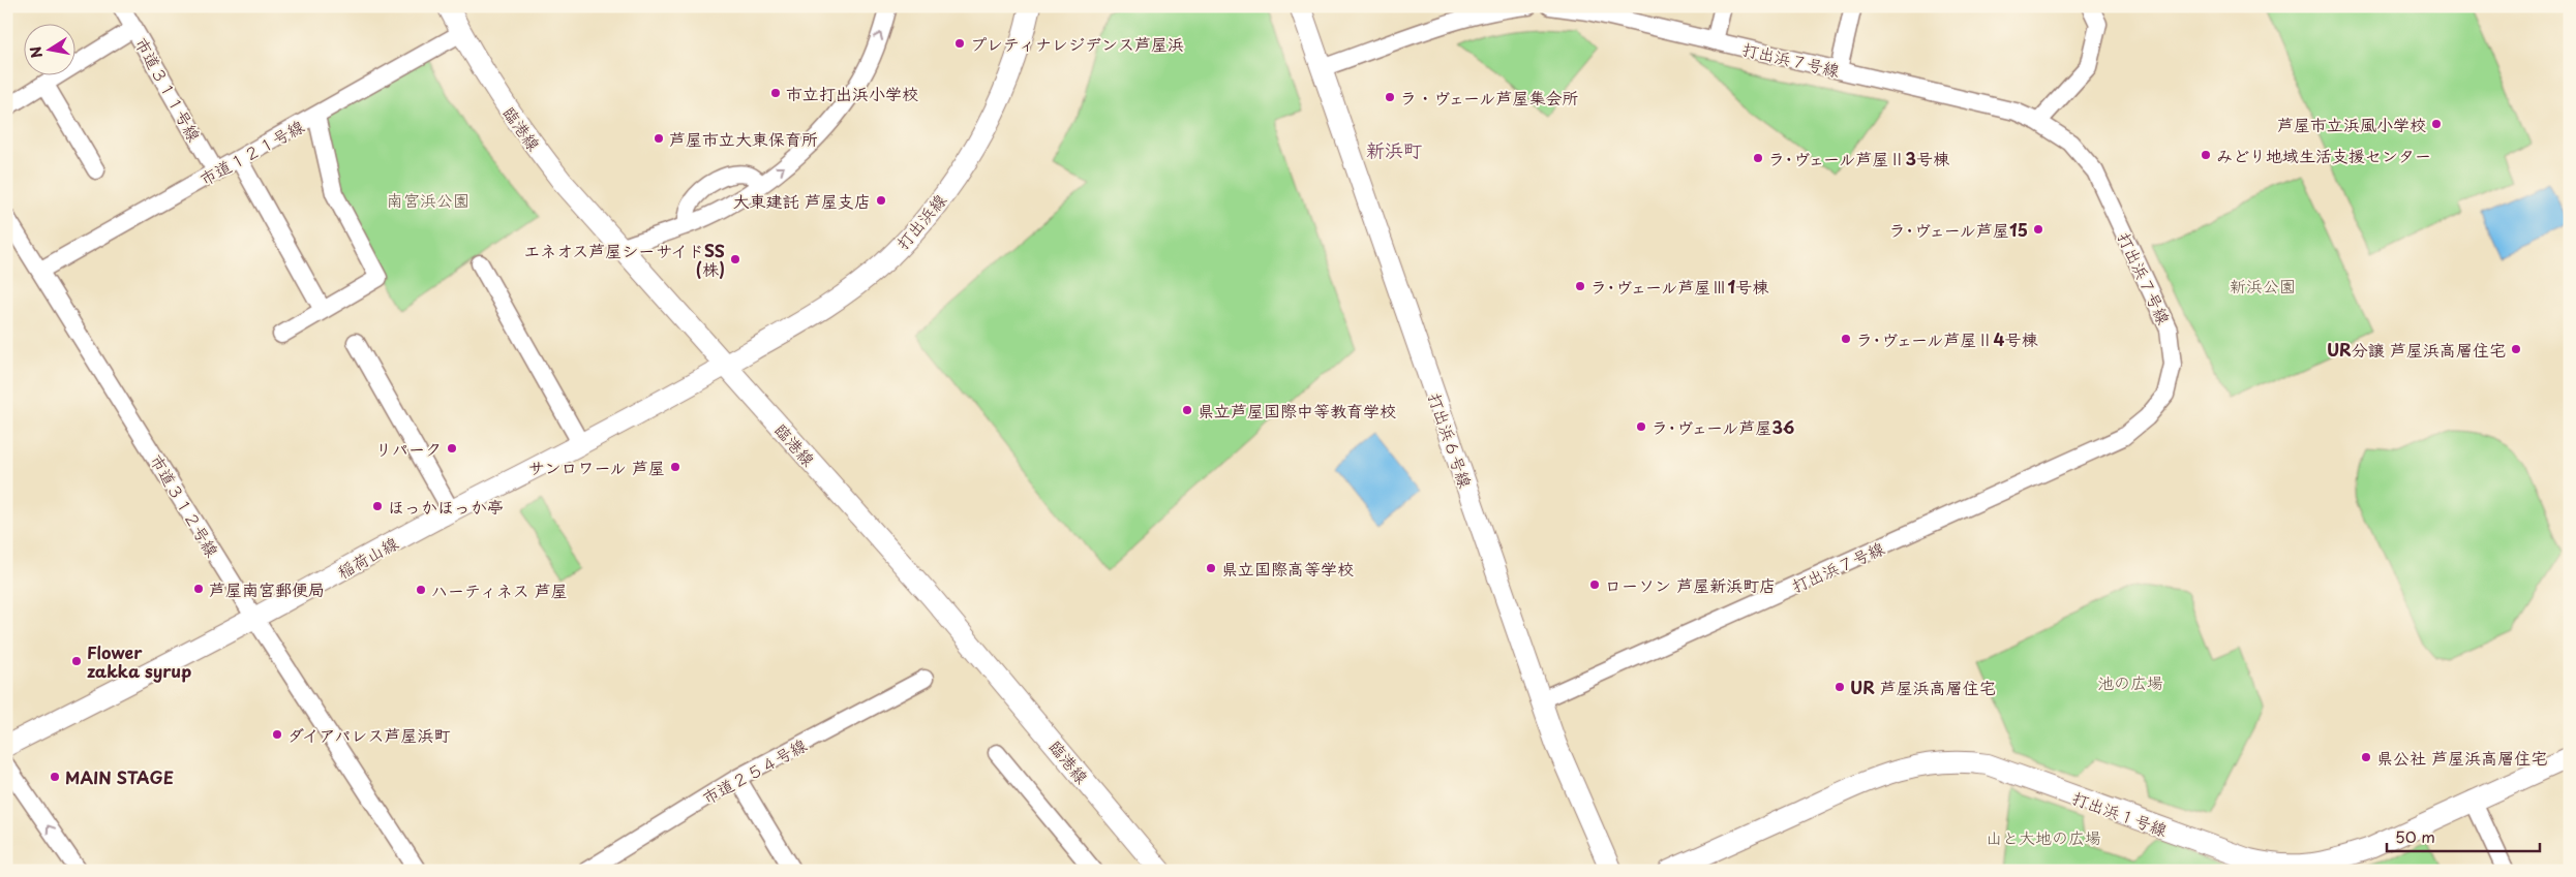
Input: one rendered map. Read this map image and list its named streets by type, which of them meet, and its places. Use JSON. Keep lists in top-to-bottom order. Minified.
{"streets":{"street":["打出浜７号線","市道３１１号線","臨港線","市道１２１号線","打出浜線","打出浜６号線","市道３１２号線","稲荷山線","市道２５４号線","打出浜１号線"]},"crossings":[["打出浜７号線","打出浜６号線"],["市道３１１号線","市道１２１号線"],["臨港線","市道１２１号線"],["臨港線","打出浜線"],["臨港線","稲荷山線"],["市道１２１号線","市道３１２号線"],["打出浜線","稲荷山線"],["市道３１２号線","稲荷山線"]],"districts":["新浜町"],"parks":["南宮浜公園","新浜公園","池の広場","山と大地の広場"],"places":["プレティナレジデンス芦屋浜","市立打出浜小学校","ラ・ヴェール芦屋集会所","芦屋市立浜風小学校","芦屋市立大東保育所","みどり地域生活支援センター","ラ･ヴェール芦屋Ⅱ3号棟","大東建託 芦屋支店","ラ･ヴェール芦屋15","エネオス芦屋シーサイドSS (株)","ラ･ヴェール芦屋Ⅲ1号棟","ラ･ヴェール芦屋Ⅱ4号棟","UR分譲 芦屋浜高層住宅","県立芦屋国際中等教育学校","ラ･ヴェール芦屋36","リパーク","サンロワール 芦屋","ほっかほっか亭","県立国際高等学校","ローソン 芦屋新浜町店","芦屋南宮郵便局","ハーティネス 芦屋","Flower zakka syrup","UR 芦屋浜高層住宅","ダイアパレス芦屋浜町","県公社 芦屋浜高層住宅","MAIN STAGE"],"scale_bar":"50 m","north":"left"}
